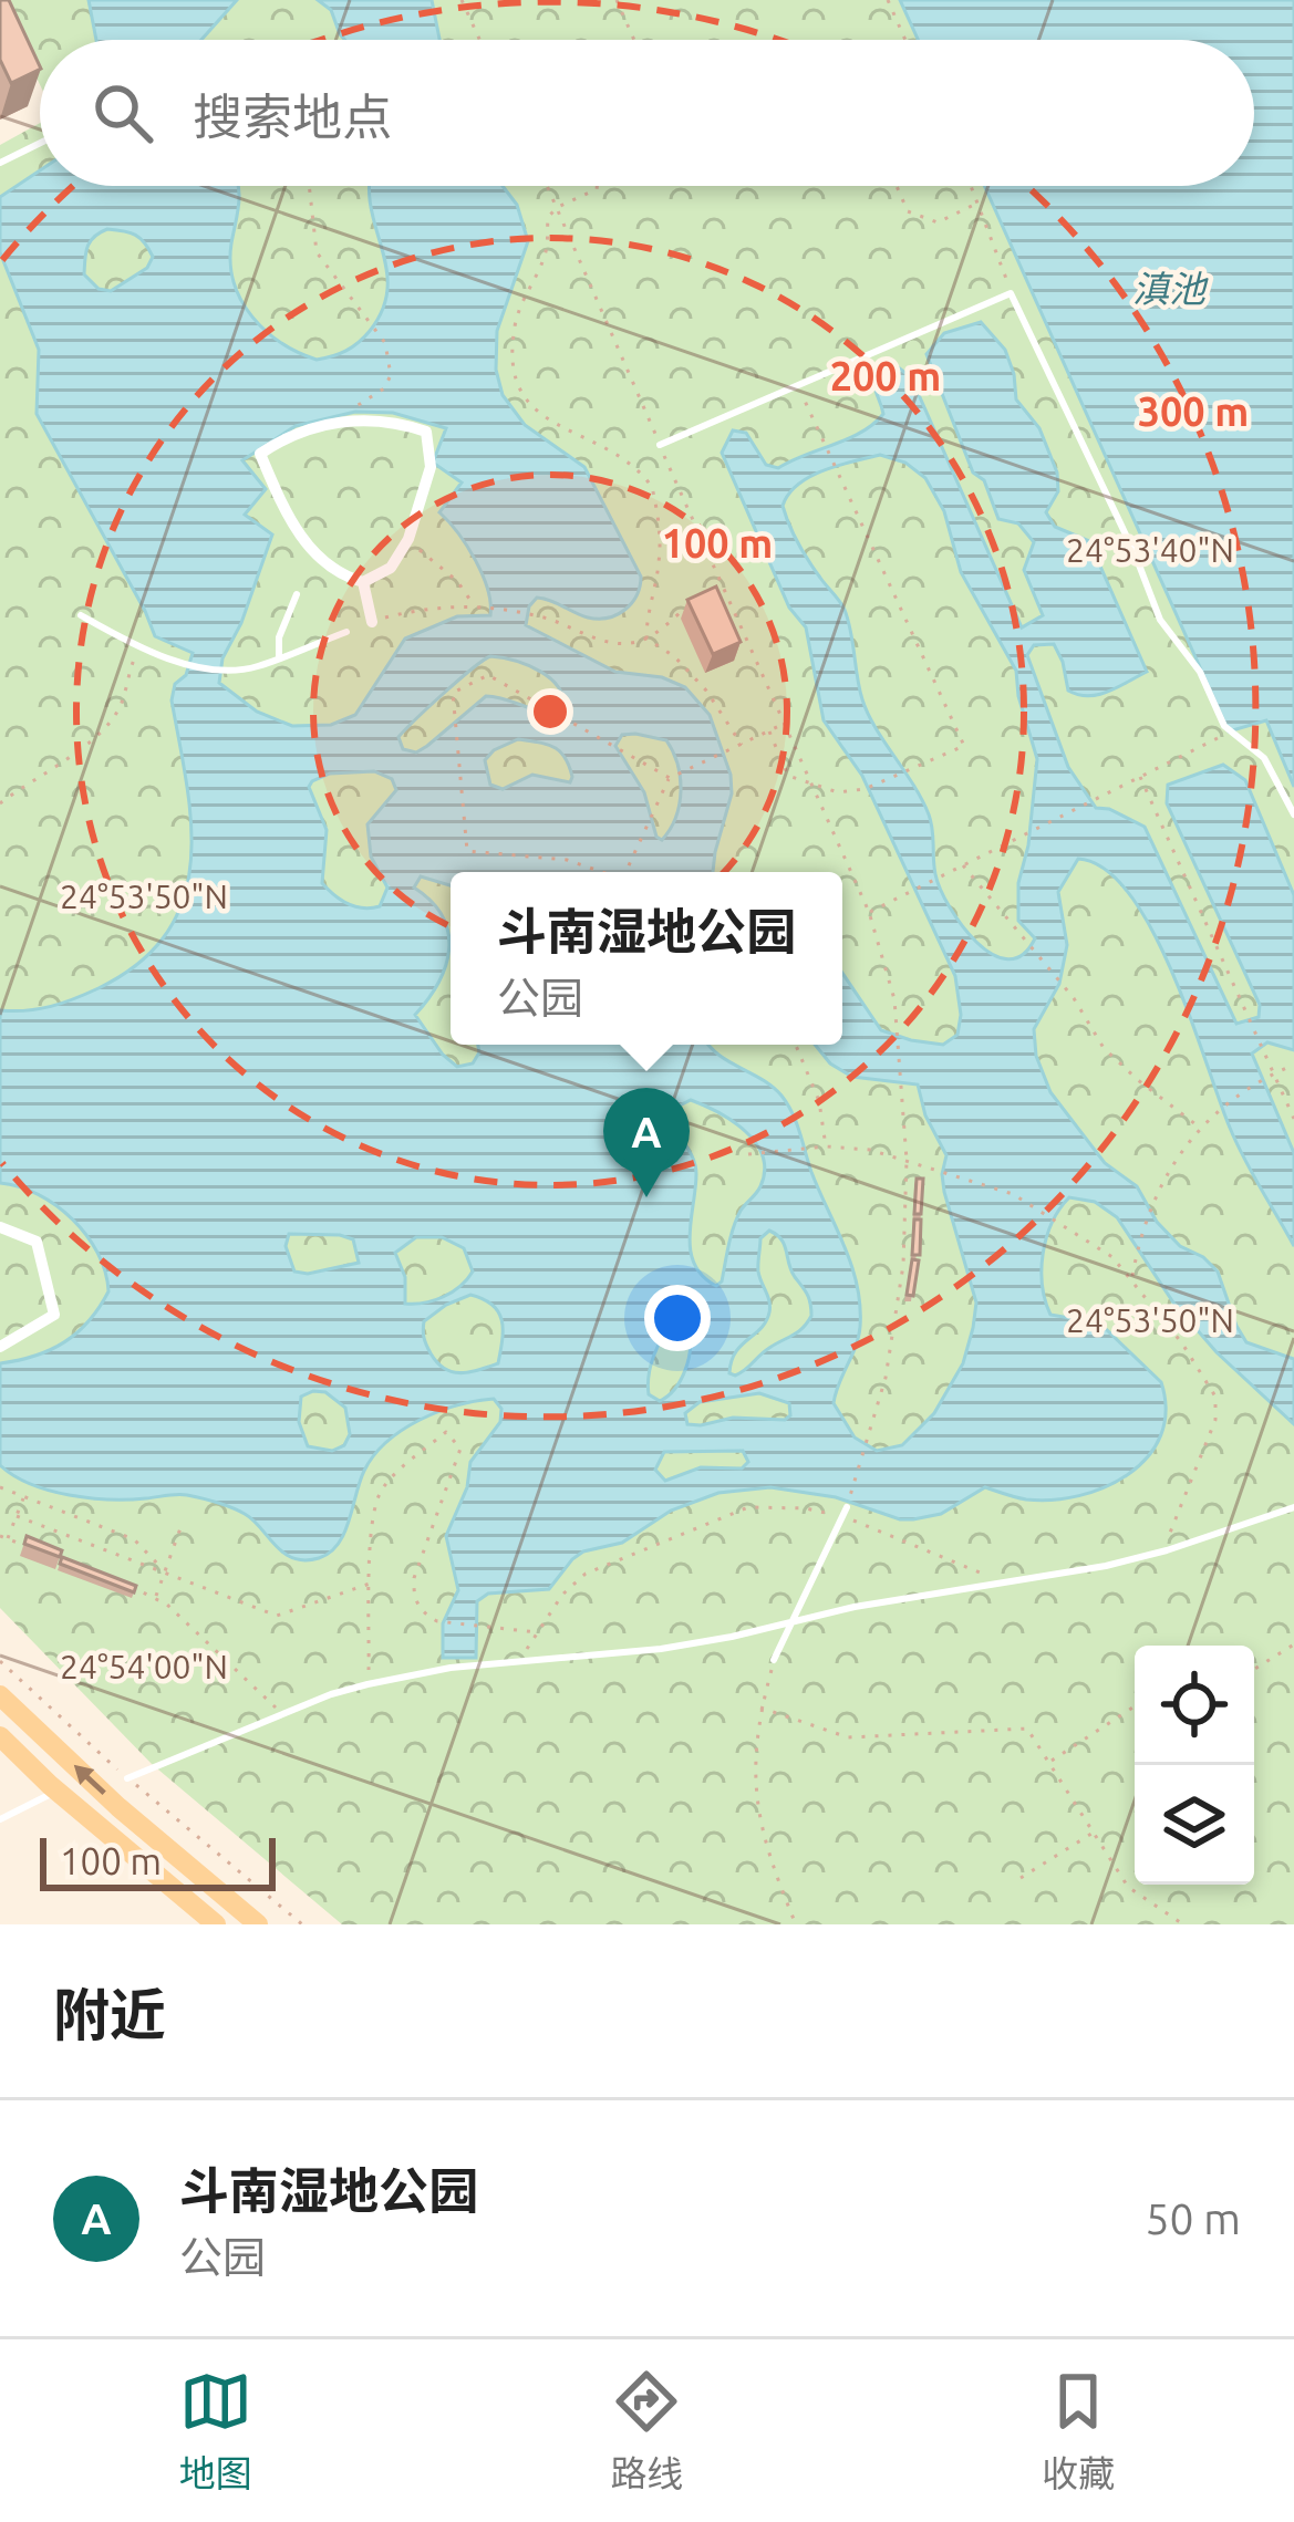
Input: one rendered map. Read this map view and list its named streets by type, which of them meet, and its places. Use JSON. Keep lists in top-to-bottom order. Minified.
{"water":["滇池"],"scale_bar":"100 m","page":{"search":"搜索地点","popup":["斗南湿地公园","公园"],"pins":"A","scale":"100 m","heading":"附近","list":[{"mark":"A","name":"斗南湿地公园","note":"公园","value":"50 m"}],"nav":["地图","路线","收藏"]},"coordinates":["24°53'40\"N","24°53'50\"N","24°54'00\"N"],"rings":["200 m","300 m","100 m"]}
